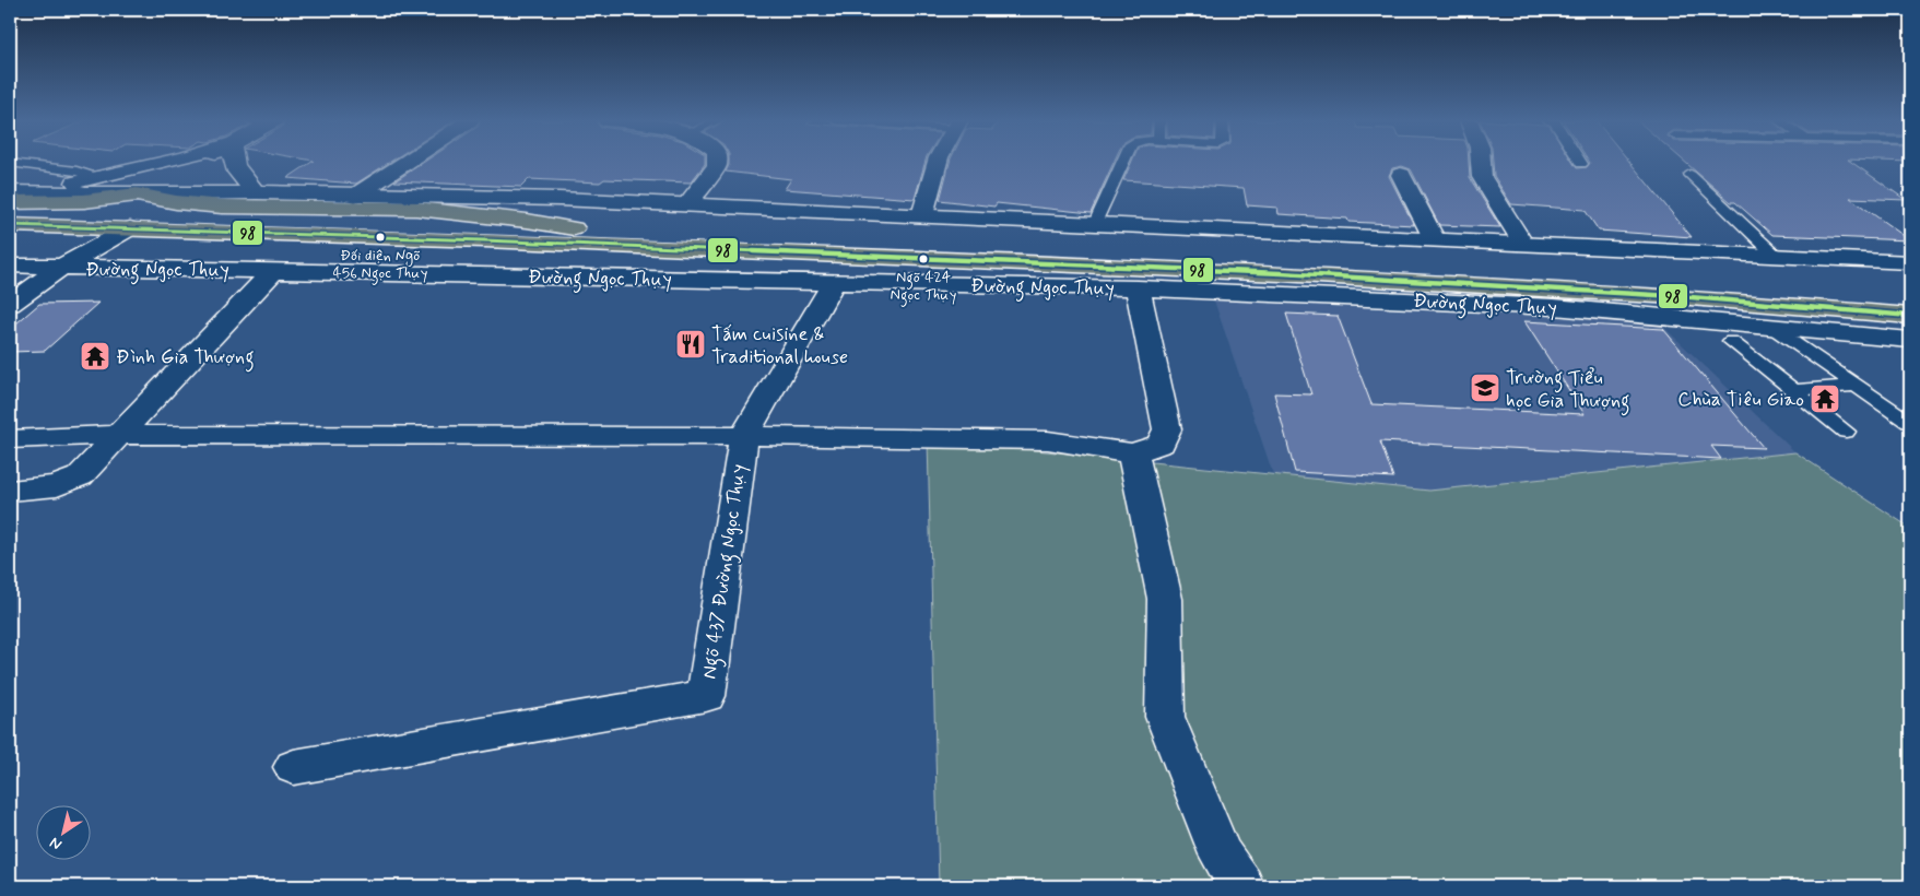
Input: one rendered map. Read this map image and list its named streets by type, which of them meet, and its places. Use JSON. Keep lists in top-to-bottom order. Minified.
{"streets":{"main road":["Đường Ngọc Thụy"],"street":["Ngõ 437 Đường Ngọc Thụy"]},"crossings":[["Đường Ngọc Thụy","Ngõ 437 Đường Ngọc Thụy"]],"places":{"other":["Đối diện Ngõ 456 Ngọc Thụy","Ngõ 424 Ngọc Thụy"],"restaurant":["Tấm cuisine & Traditional house"],"temple":["Đình Gia Thượng","Chùa Tiêu Giao"],"school or university":["Trường Tiểu học Gia Thượng"]},"lines":["transit line 98"],"north":"bottom left"}
